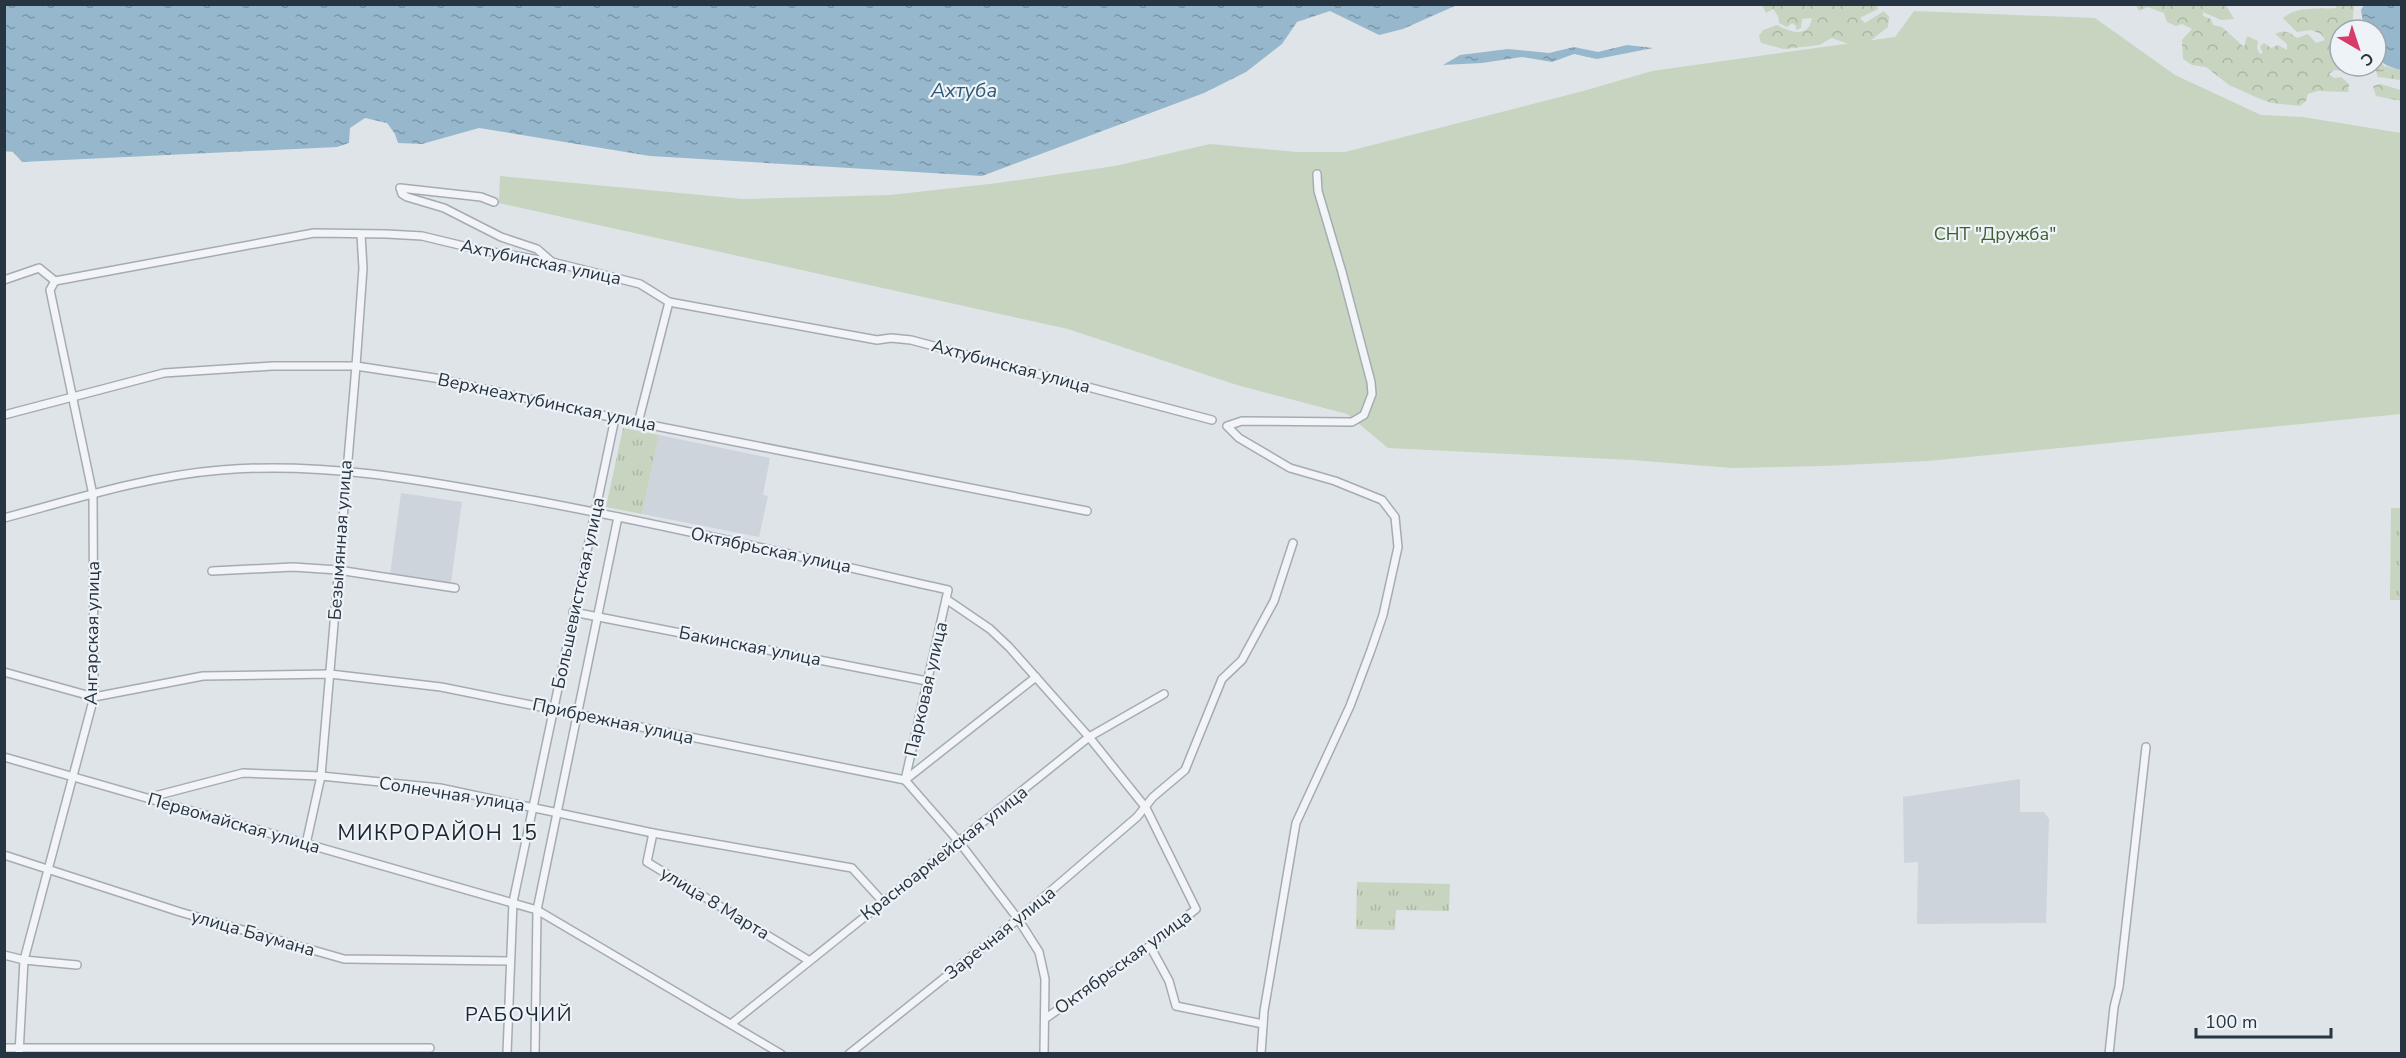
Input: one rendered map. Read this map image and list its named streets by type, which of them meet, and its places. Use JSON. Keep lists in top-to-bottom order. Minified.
{"streets":{"street":["Ахтубинская улица","Верхнеахтубинская улица","Безымянная улица","Октябрьская улица","Большевистская улица","Ангарская улица","Бакинская улица","Парковая улица","Прибрежная улица","Солнечная улица","Первомайская улица","Красноармейская улица","улица 8 Марта","улица Баумана","Заречная улица"]},"crossings":[["Ахтубинская улица","Безымянная улица"],["Ахтубинская улица","Ангарская улица"],["Верхнеахтубинская улица","Безымянная улица"],["Верхнеахтубинская улица","Большевистская улица"],["Верхнеахтубинская улица","Ангарская улица"],["Безымянная улица","Октябрьская улица"],["Безымянная улица","Прибрежная улица"],["Безымянная улица","Солнечная улица"],["Безымянная улица","Первомайская улица"],["Октябрьская улица","Большевистская улица"],["Октябрьская улица","Ангарская улица"],["Октябрьская улица","Парковая улица"],["Октябрьская улица","Красноармейская улица"],["Октябрьская улица","Заречная улица"],["Большевистская улица","Бакинская улица"],["Большевистская улица","Прибрежная улица"],["Большевистская улица","Солнечная улица"],["Большевистская улица","Первомайская улица"],["Большевистская улица","улица Баумана"],["Ангарская улица","Прибрежная улица"],["Ангарская улица","Первомайская улица"],["Ангарская улица","улица Баумана"],["Бакинская улица","Парковая улица"],["Парковая улица","Прибрежная улица"],["Солнечная улица","Первомайская улица"],["Солнечная улица","Красноармейская улица"],["Солнечная улица","улица 8 Марта"],["Первомайская улица","Красноармейская улица"],["Красноармейская улица","улица 8 Марта"]],"districts":["МИКРОРАЙОН 15","РАБОЧИЙ"],"water":["Ахтуба"],"parks":["СНТ \"Дружба\""],"scale_bar":"100 m","north":"bottom right"}
